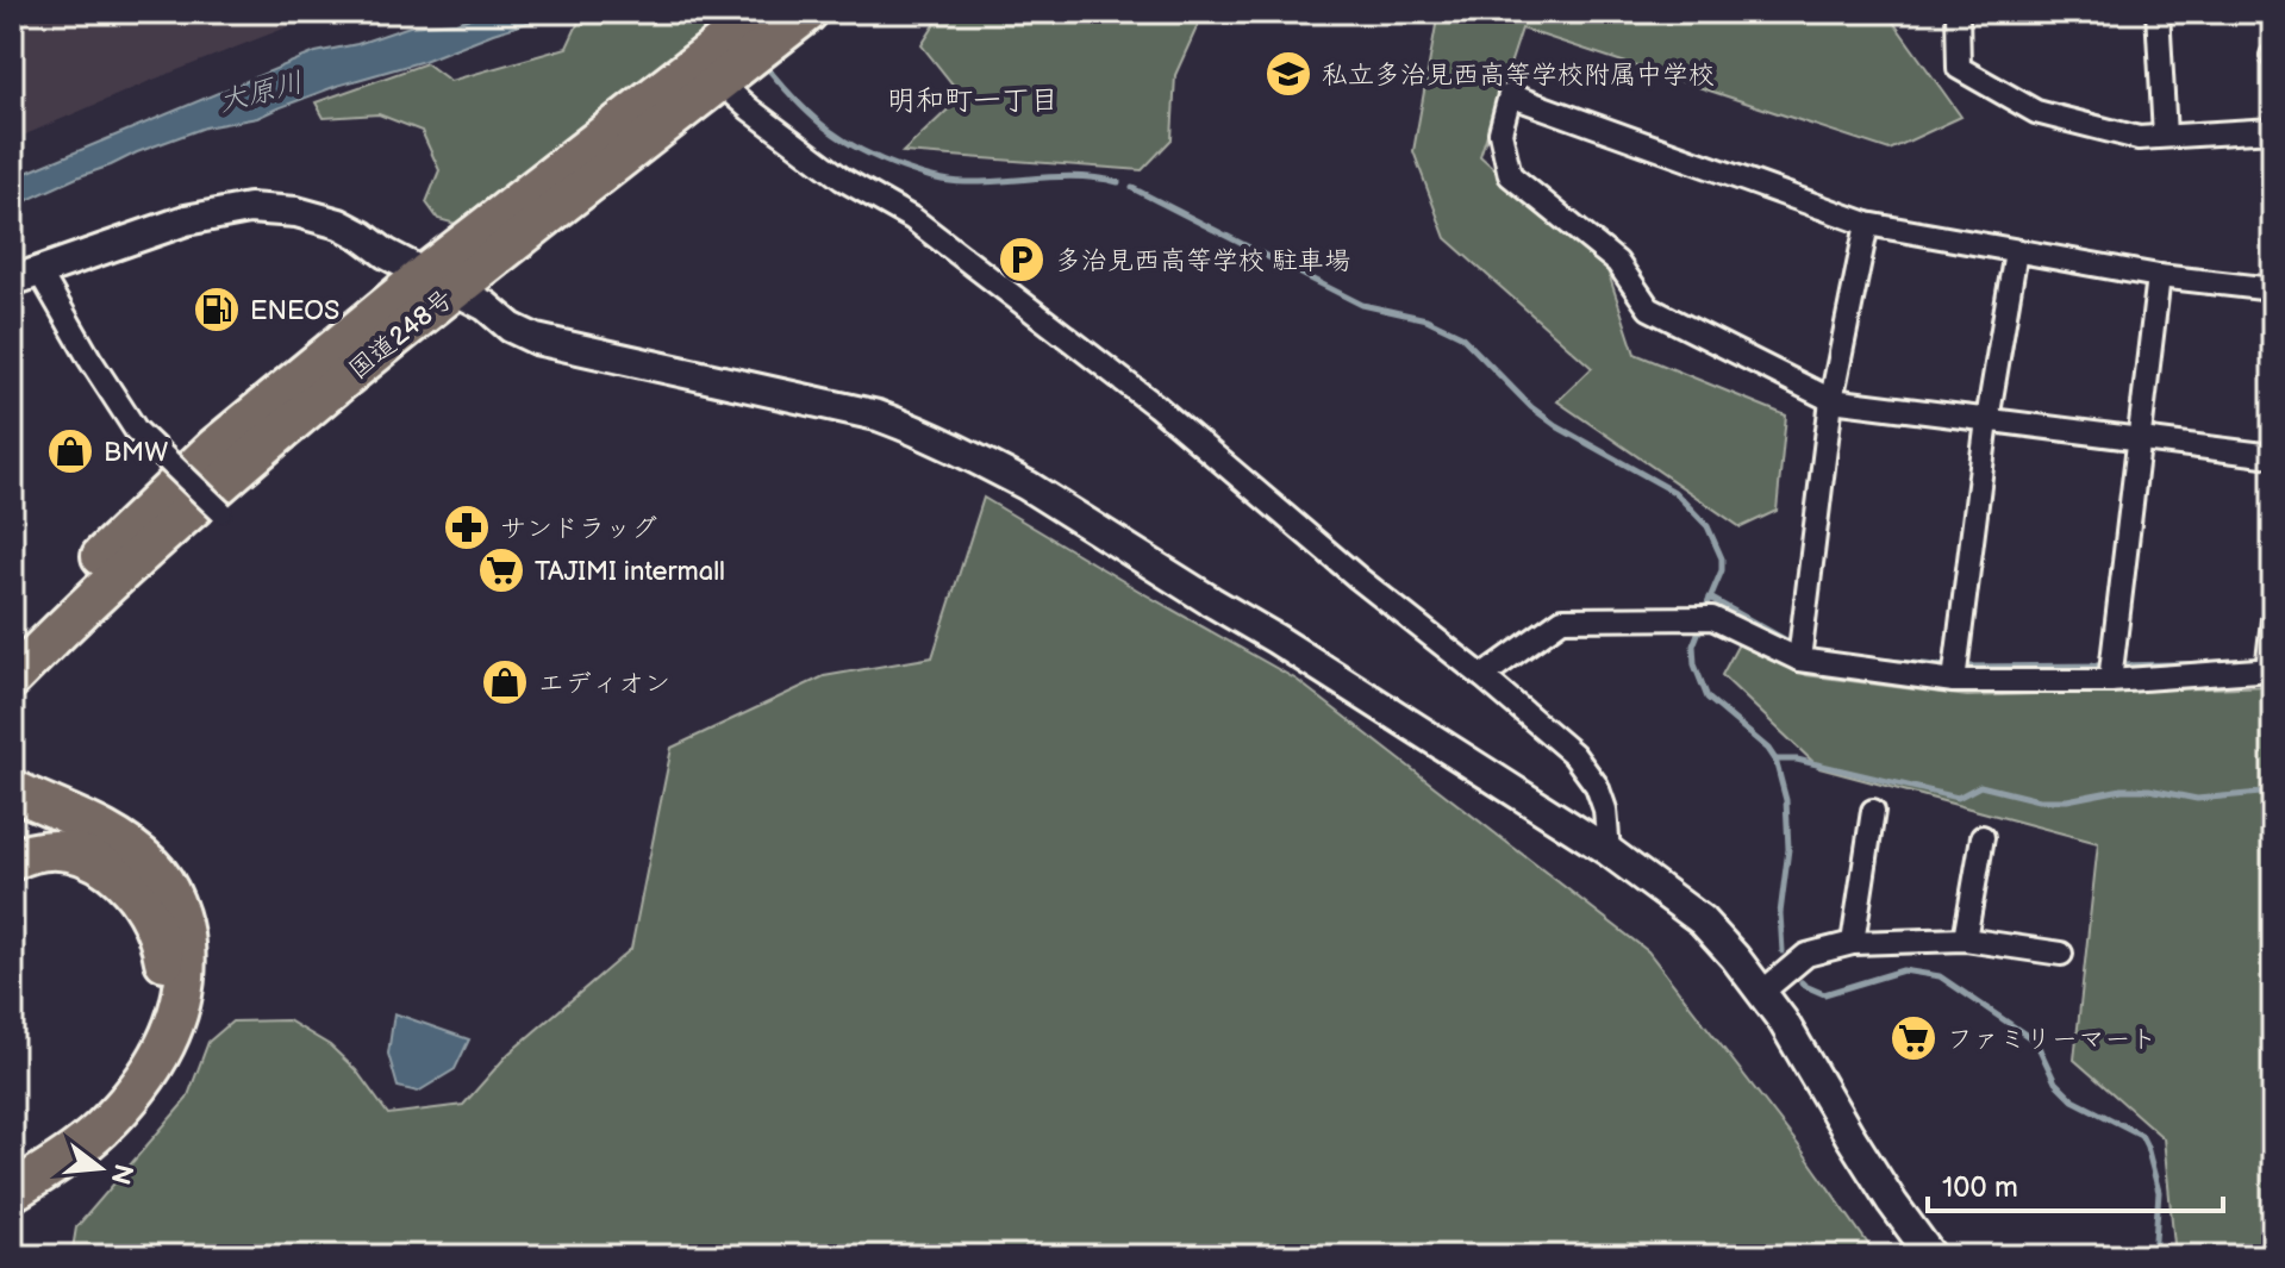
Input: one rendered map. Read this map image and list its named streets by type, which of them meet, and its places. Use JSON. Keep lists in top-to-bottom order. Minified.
{"streets":{"highway":["国道248号"]},"districts":["明和町一丁目"],"water":["大原川"],"places":{"school or university":["私立多治見西高等学校附属中学校"],"parking":["多治見西高等学校 駐車場"],"fuel station":["ENEOS"],"shop":["BMW","エディオン"],"pharmacy":["サンドラッグ"],"supermarket":["TAJIMI intermall","ファミリーマート"]},"scale_bar":"100 m","north":"right"}
